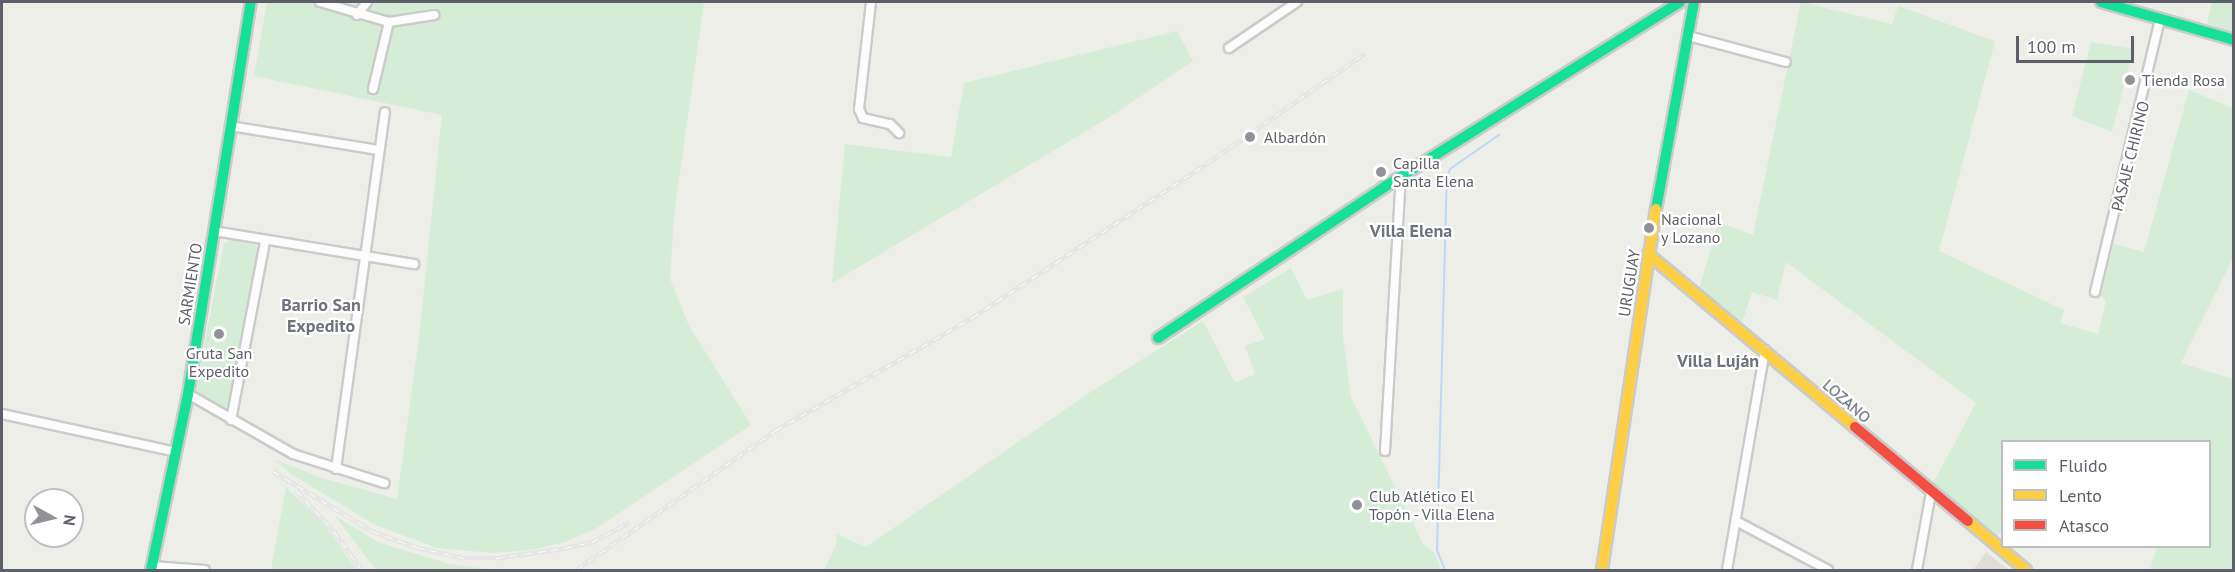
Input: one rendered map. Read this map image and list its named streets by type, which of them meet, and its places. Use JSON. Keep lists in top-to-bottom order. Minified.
{"streets":{"street":["PASAJE CHIRINO","URUGUAY","SARMIENTO","LOZANO"]},"crossings":[["URUGUAY","LOZANO"]],"districts":["Villa Elena","Barrio San Expedito","Villa Luján"],"places":["Tienda Rosa","Albardón","Capilla Santa Elena","Nacional y Lozano","Gruta San Expedito","Club Atlético El Topón - Villa Elena"],"legend":["Fluido","Lento","Atasco"],"scale_bar":"100 m","north":"right"}
